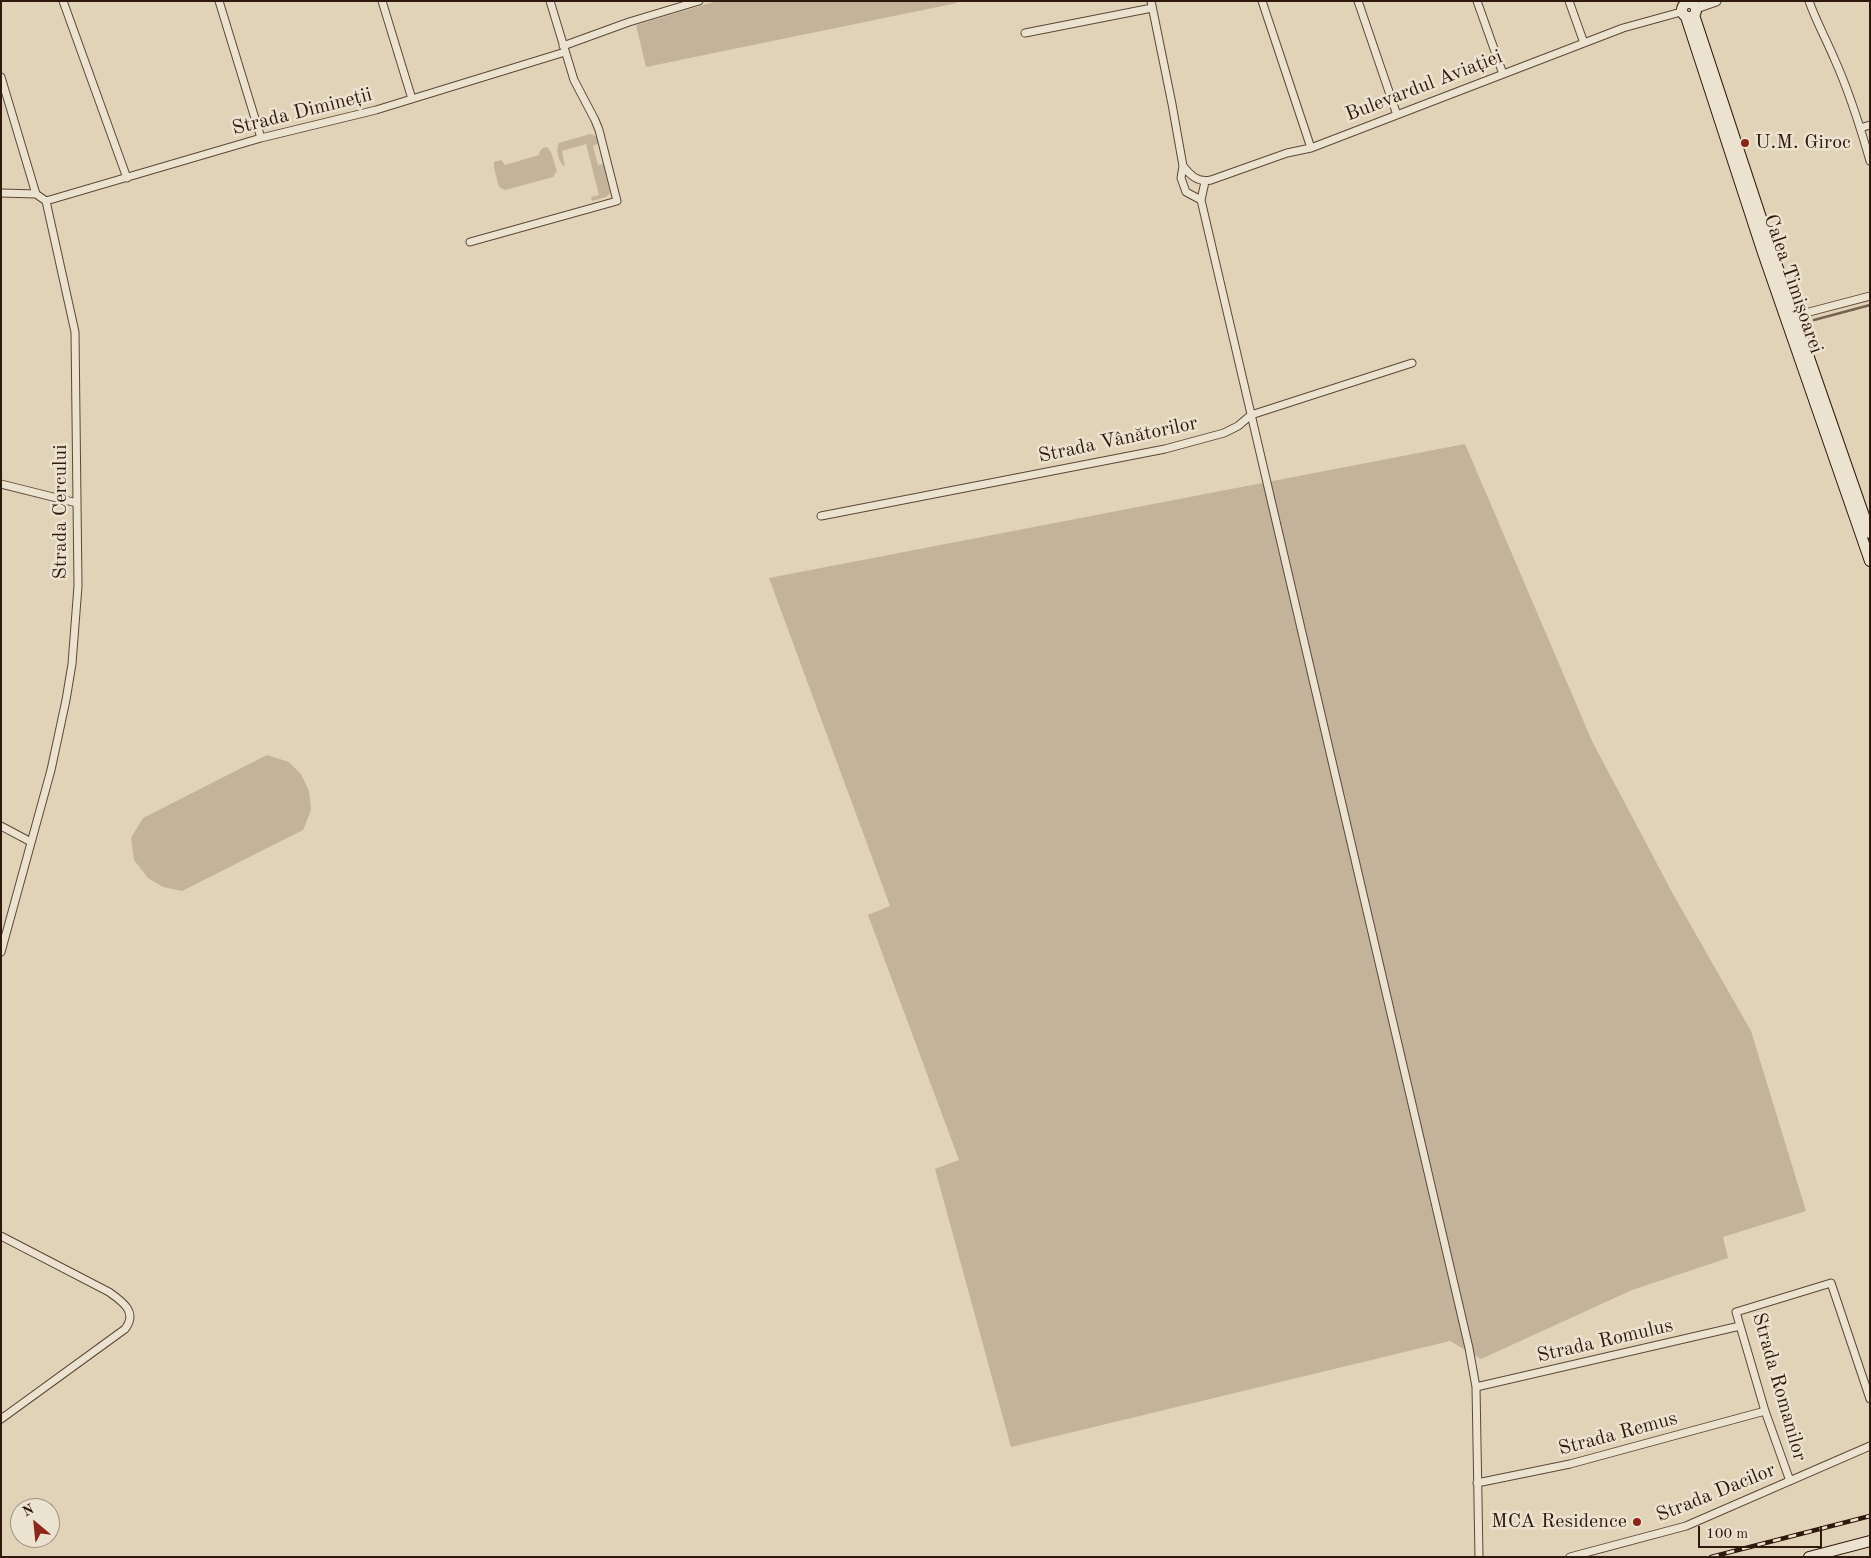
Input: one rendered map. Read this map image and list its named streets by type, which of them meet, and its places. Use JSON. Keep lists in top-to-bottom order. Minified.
{"streets":{"main road":["Calea Timișoarei"],"street":["Bulevardul Aviației","Strada Dimineții","Strada Vânătorilor","Strada Cercului","Strada Romulus","Strada Romanilor","Strada Remus","Strada Dacilor"]},"crossings":[["Bulevardul Aviației","Calea Timișoarei"],["Strada Dimineții","Strada Cercului"],["Strada Romulus","Strada Romanilor"],["Strada Romanilor","Strada Remus"],["Strada Romanilor","Strada Dacilor"]],"places":["U.M. Giroc","MCA Residence"],"scale_bar":"100 m","north":"top left"}
